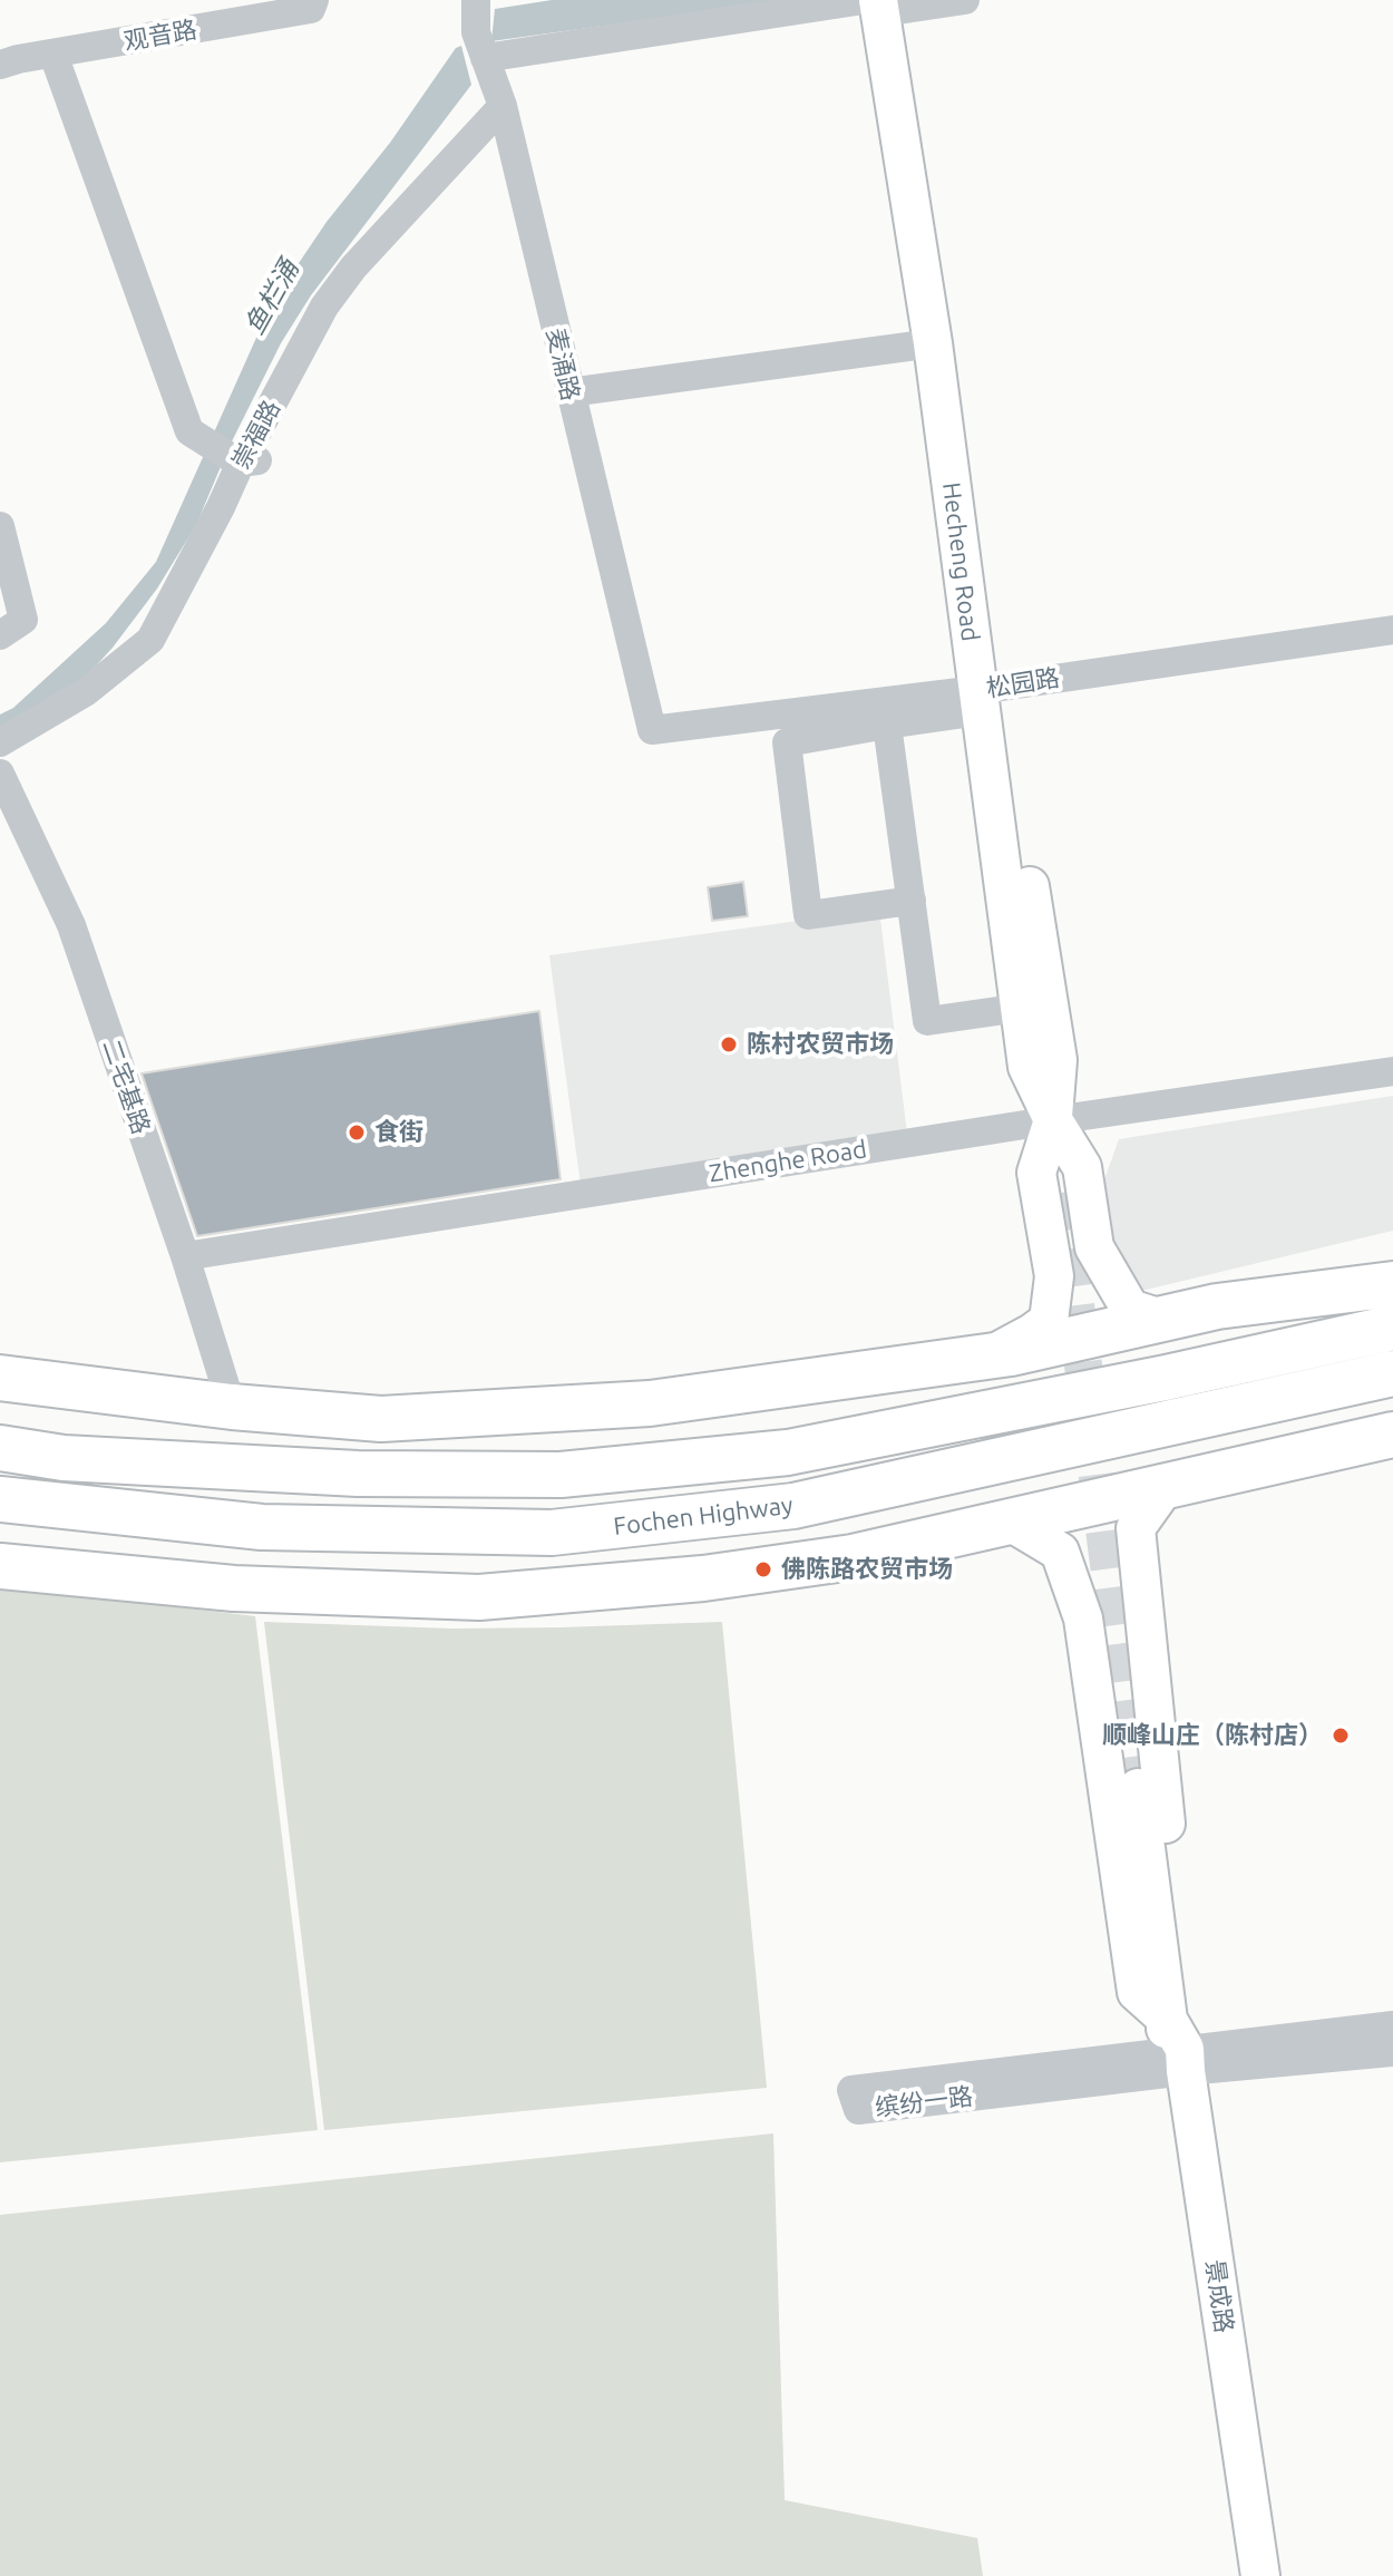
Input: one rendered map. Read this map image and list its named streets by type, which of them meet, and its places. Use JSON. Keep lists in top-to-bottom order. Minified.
{"streets":{"highway":["Fochen Highway"],"main road":["Hecheng Road","景成路"],"street":["观音路","麦涌路","崇福路","松园路","二宅基路","Zhenghe Road","缤纷一路"]},"crossings":[["麦涌路","崇福路"],["麦涌路","松园路"],["Hecheng Road","松园路"],["Hecheng Road","Zhenghe Road"],["二宅基路","Zhenghe Road"],["缤纷一路","景成路"]],"water":["鱼栏涌"],"places":["陈村农贸市场","食街","佛陈路农贸市场","顺峰山庄（陈村店）"]}
